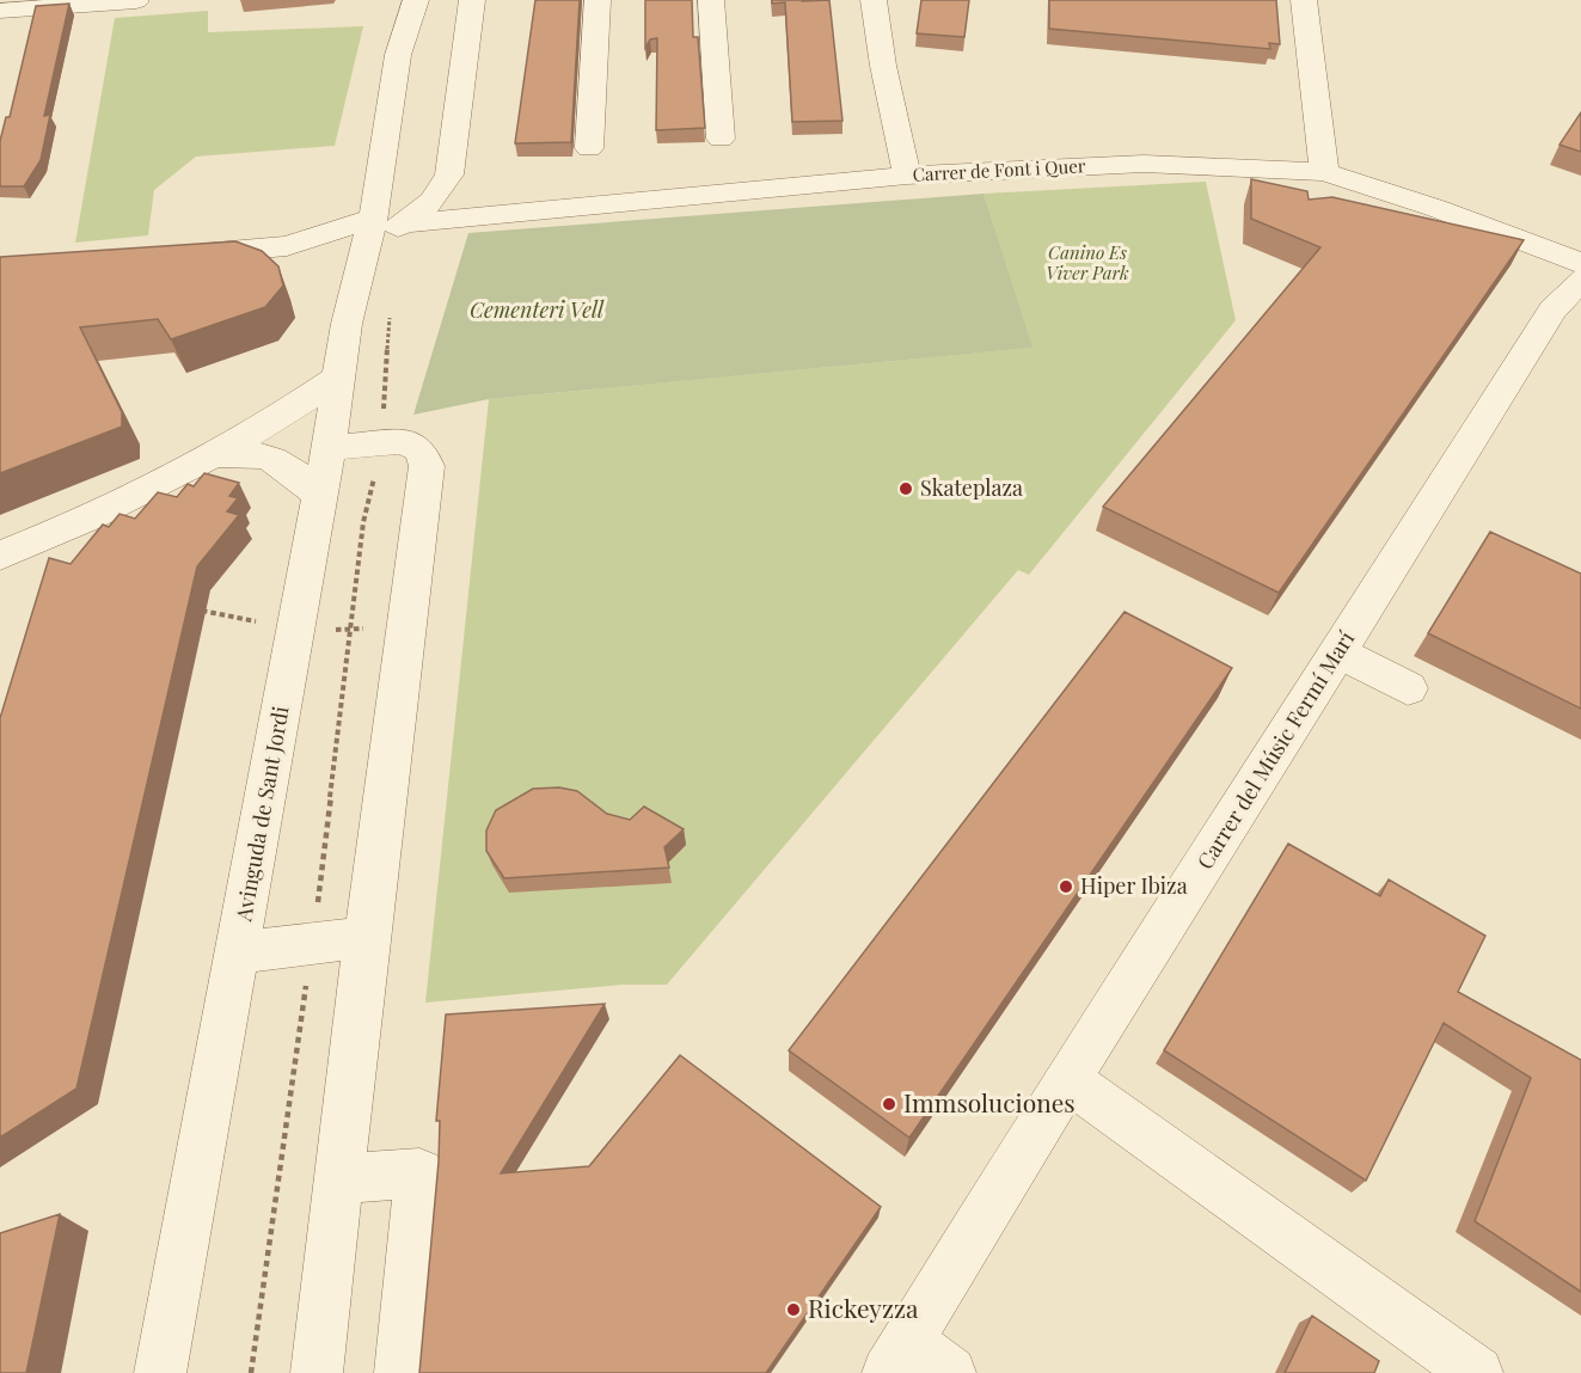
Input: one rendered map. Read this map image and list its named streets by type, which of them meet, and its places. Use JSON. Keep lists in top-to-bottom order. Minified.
{"streets":{"street":["Carrer de Font i Quer","Carrer del Músic Fermí Marí","Avinguda de Sant Jordi"]},"parks":["Canino Es Viver Park","Cementeri Vell"],"places":["Skateplaza","Hiper Ibiza","Immsoluciones","Rickeyzza"]}
